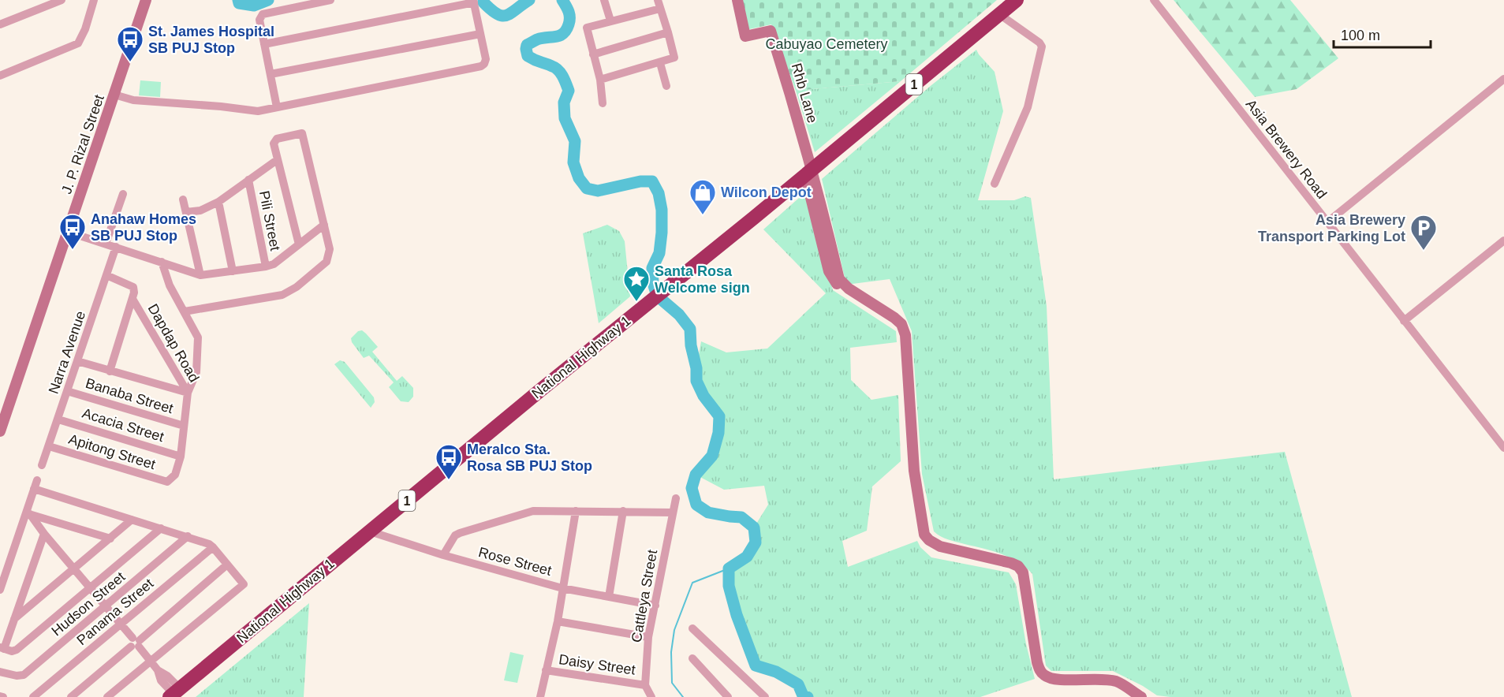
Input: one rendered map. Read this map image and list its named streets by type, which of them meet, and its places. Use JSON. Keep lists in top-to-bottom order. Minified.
{"streets":{"highway":["1","National Highway 1"],"street":["Rhb Lane","J. P. Rizal Street","Asia Brewery Road","Pili Street","Dapdap Road","Narra Avenue","Banaba Street","Acacia Street","Apitong Street","Rose Street","Cattleya Street","Hudson Street","Panama Street","Daisy Street"]},"crossings":[["Rhb Lane","National Highway 1"],["Dapdap Road","Narra Avenue"],["Dapdap Road","Banaba Street"],["Dapdap Road","Acacia Street"],["Dapdap Road","Apitong Street"],["Narra Avenue","Banaba Street"],["Narra Avenue","Acacia Street"],["Narra Avenue","Apitong Street"],["National Highway 1","Rose Street"],["Rose Street","Cattleya Street"],["Cattleya Street","Daisy Street"]],"parks":["Cabuyao Cemetery"],"places":{"bus stop":["St. James Hospital SB PUJ Stop","Anahaw Homes SB PUJ Stop","Meralco Sta. Rosa SB PUJ Stop"],"shop":["Wilcon Depot"],"parking":["Asia Brewery Transport Parking Lot"],"place":["Santa Rosa Welcome sign"]},"scale_bar":"100 m"}
